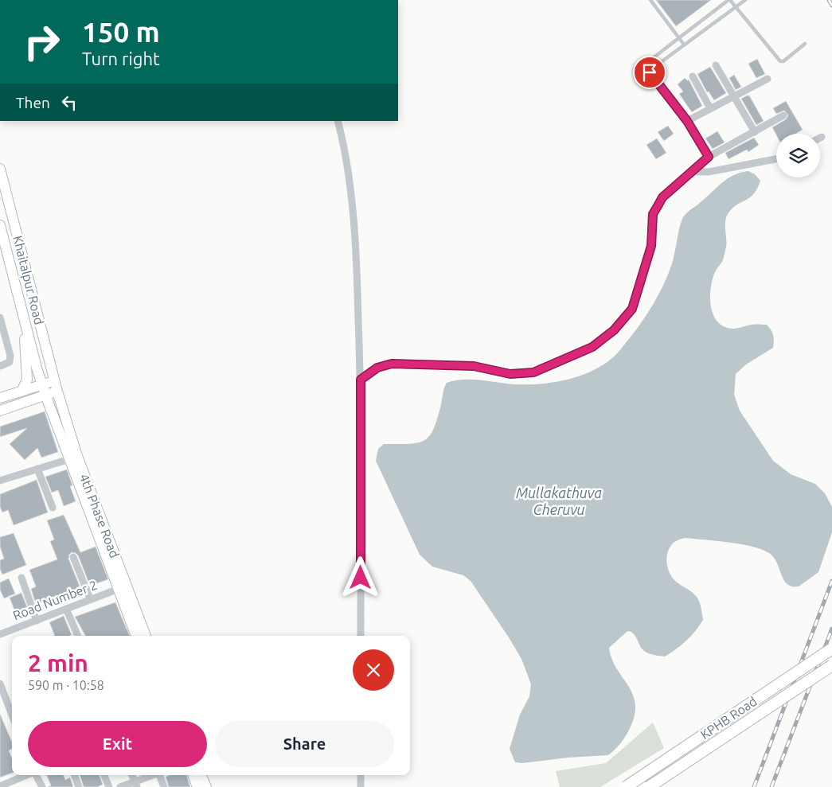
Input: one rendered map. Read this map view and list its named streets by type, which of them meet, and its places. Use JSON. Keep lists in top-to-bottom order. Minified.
{"streets":{"main road":["KPHB Road"],"street":["Khaitalpur Road","4th Phase Road","Road Number 2"]},"crossings":[["Khaitalpur Road","4th Phase Road"],["4th Phase Road","Road Number 2"]],"water":["Mullakathuva Cheruvu"],"page":{"turn":["150 m","Turn right"],"then":"Then","heading":["2 min","590 m · 10:58"],"buttons":["Exit","Share"]}}
